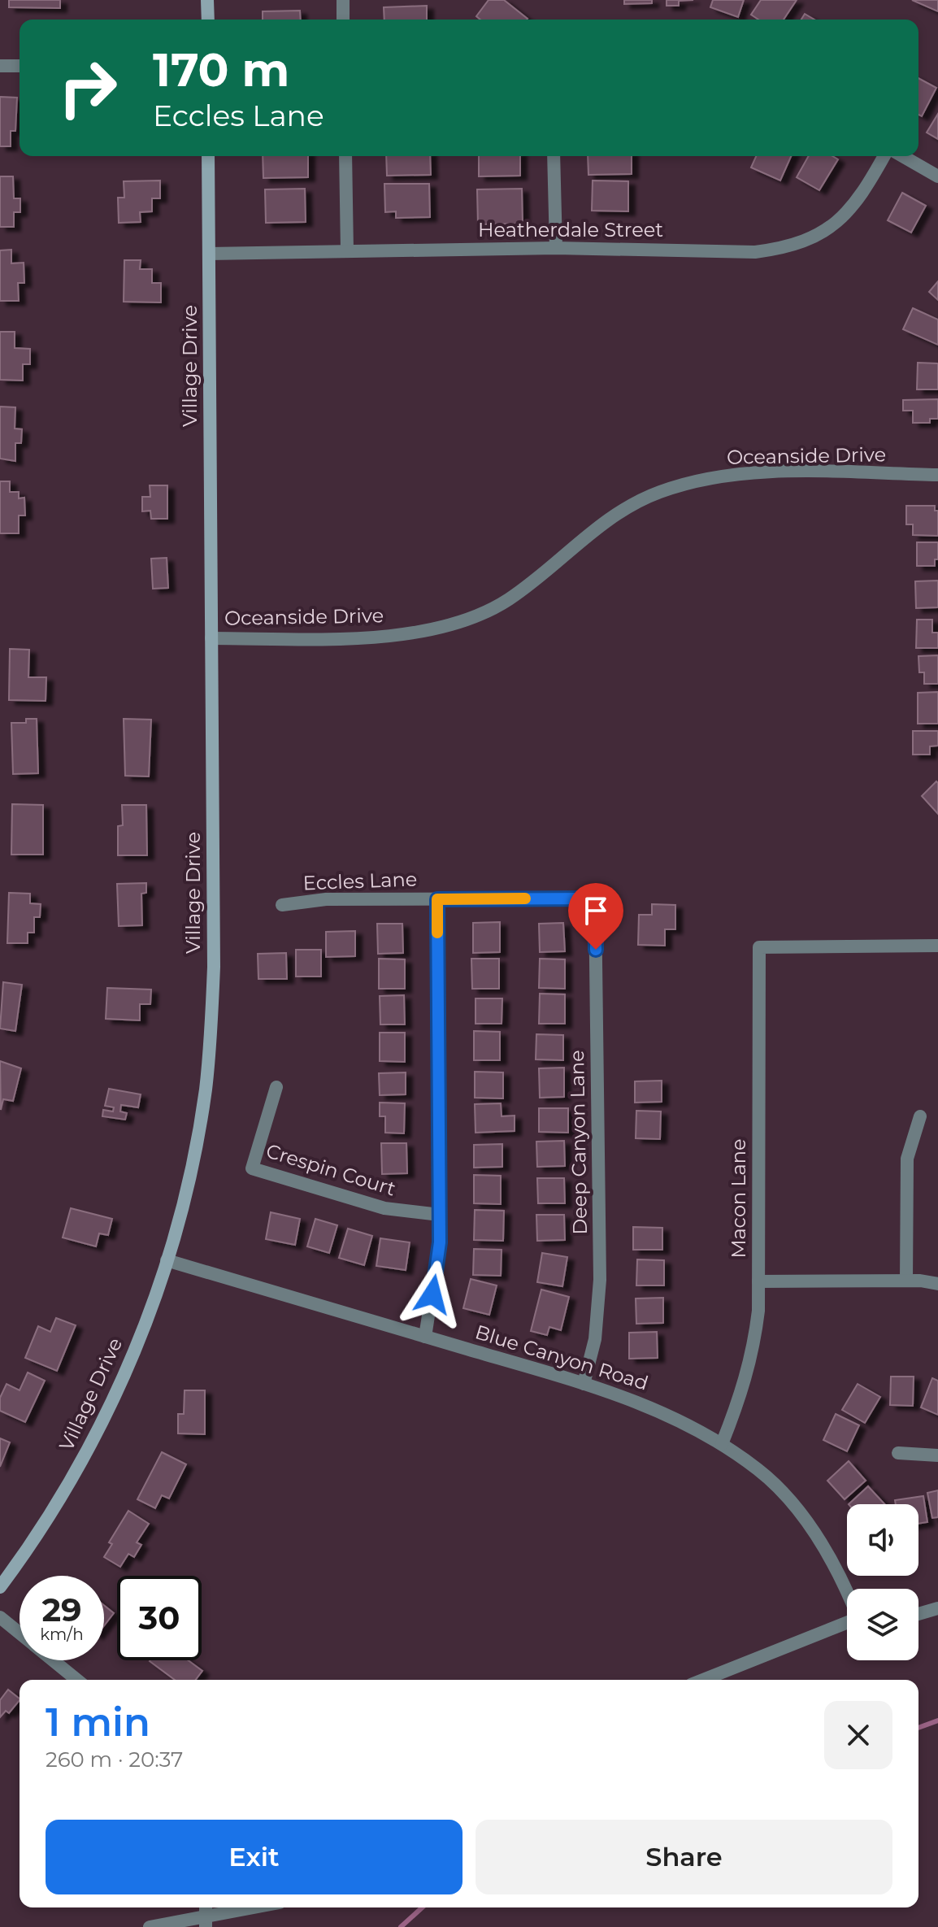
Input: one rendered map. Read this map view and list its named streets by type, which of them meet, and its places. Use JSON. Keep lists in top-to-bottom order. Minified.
{"streets":{"main road":["Village Drive"],"street":["Heatherdale Street","Oceanside Drive","Eccles Lane","Deep Canyon Lane","Crespin Court","Macon Lane","Blue Canyon Road"]},"crossings":[["Heatherdale Street","Village Drive"],["Village Drive","Oceanside Drive"],["Village Drive","Blue Canyon Road"],["Eccles Lane","Deep Canyon Lane"],["Deep Canyon Lane","Blue Canyon Road"],["Macon Lane","Blue Canyon Road"]],"page":{"turn":["170 m","Eccles Lane"],"speed":"29 km/h","limit":"30","heading":["1 min","260 m · 20:37"],"buttons":["Exit","Share"]}}
